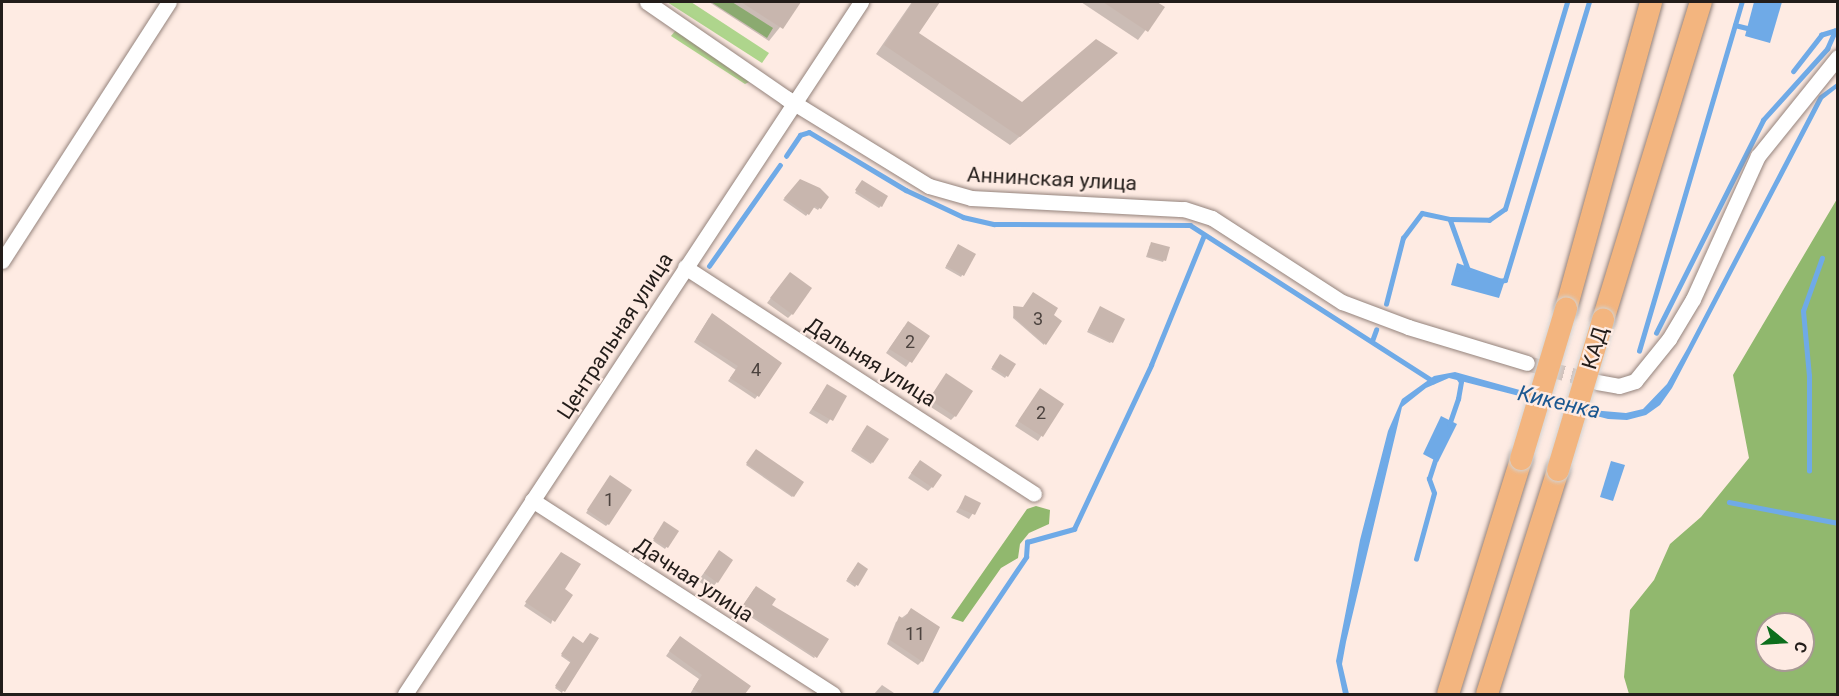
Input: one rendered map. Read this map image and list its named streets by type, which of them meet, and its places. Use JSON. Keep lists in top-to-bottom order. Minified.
{"streets":{"highway":["КАД"],"street":["Аннинская улица","Центральная улица","Дальняя улица","Дачная улица"]},"crossings":[["Аннинская улица","Центральная улица"],["Центральная улица","Дальняя улица"],["Центральная улица","Дачная улица"]],"water":["Кикенка"],"house_numbers":["3","2","4","2","1","11"],"north":"right"}
